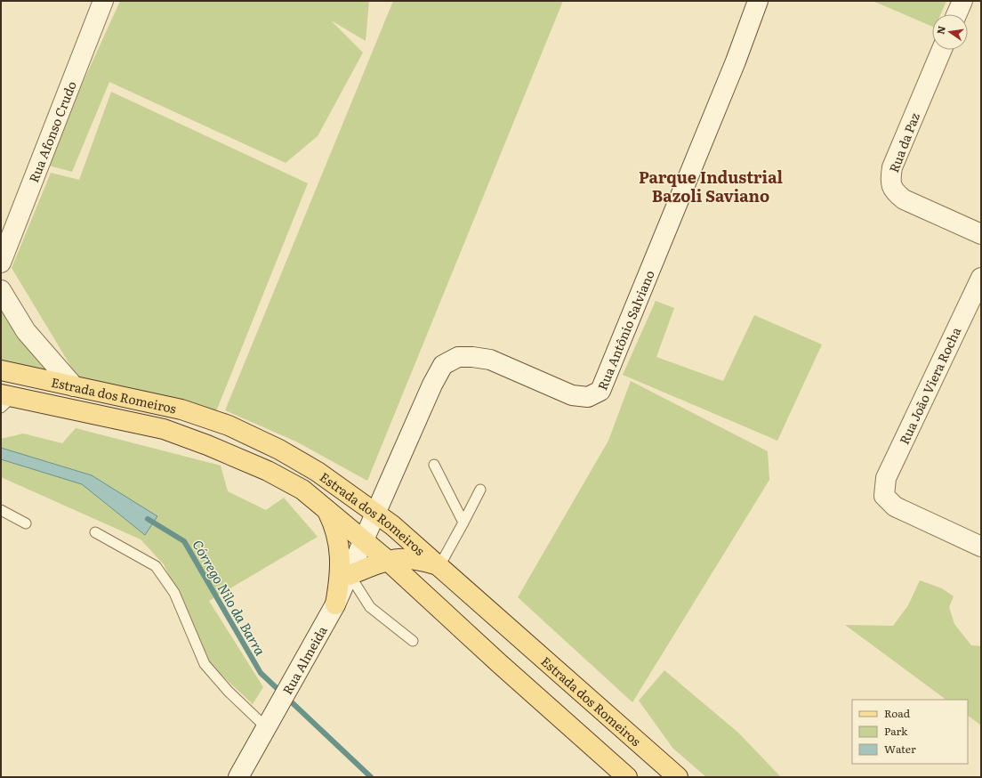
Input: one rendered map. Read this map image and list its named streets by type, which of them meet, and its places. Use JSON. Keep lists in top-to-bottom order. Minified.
{"streets":{"main road":["Estrada dos Romeiros"],"street":["Rua Afonso Crudo","Rua da Paz","Rua Antônio Salviano","Rua João Viera Rocha","Rua Almeida"]},"crossings":[["Rua Antônio Salviano","Estrada dos Romeiros"],["Rua Antônio Salviano","Rua Almeida"],["Estrada dos Romeiros","Rua Almeida"]],"districts":["Parque Industrial Bazoli Saviano"],"water":["Córrego Nilo da Barra"],"legend":["Road","Park","Water"],"north":"left"}
